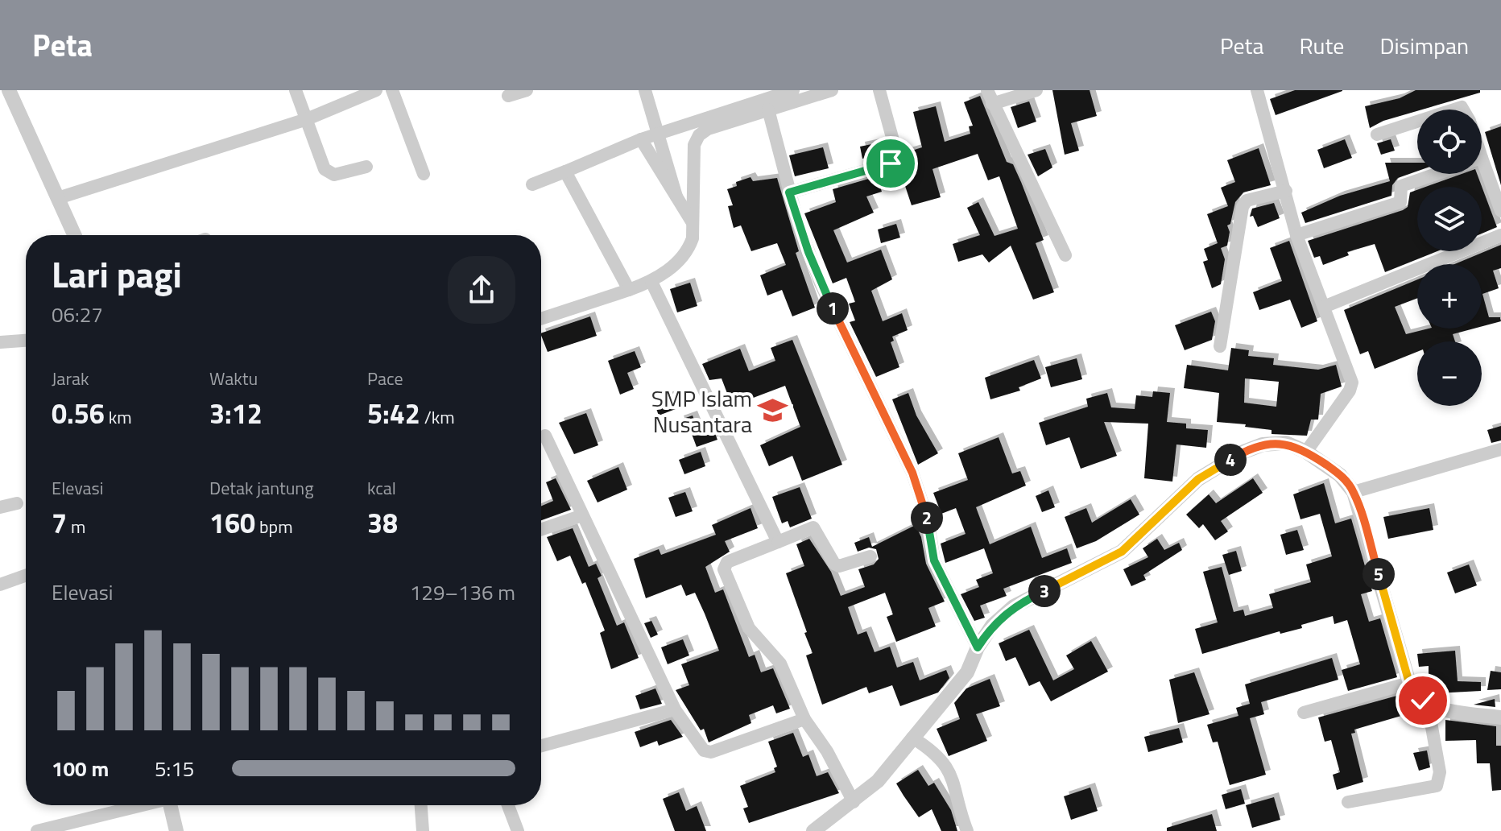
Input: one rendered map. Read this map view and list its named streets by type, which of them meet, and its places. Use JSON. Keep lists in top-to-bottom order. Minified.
{"places":{"school or university":["SMP Islam Nusantara"]},"page":{"header":"Peta","nav":["Peta","Rute","Disimpan"],"map_buttons":["+","−"],"heading":["Lari pagi","06:27"],"pins":["1","4","2","5","3"],"stats":[["Jarak","0.56 km"],["Waktu","3:12"],["Pace","5:42 /km"],["Elevasi","7 m"],["Detak jantung","160 bpm"],["kcal","38"]],"chart":["Elevasi","129–136 m"],"list":[{"name":"100 m","note":"5:15"}]}}
